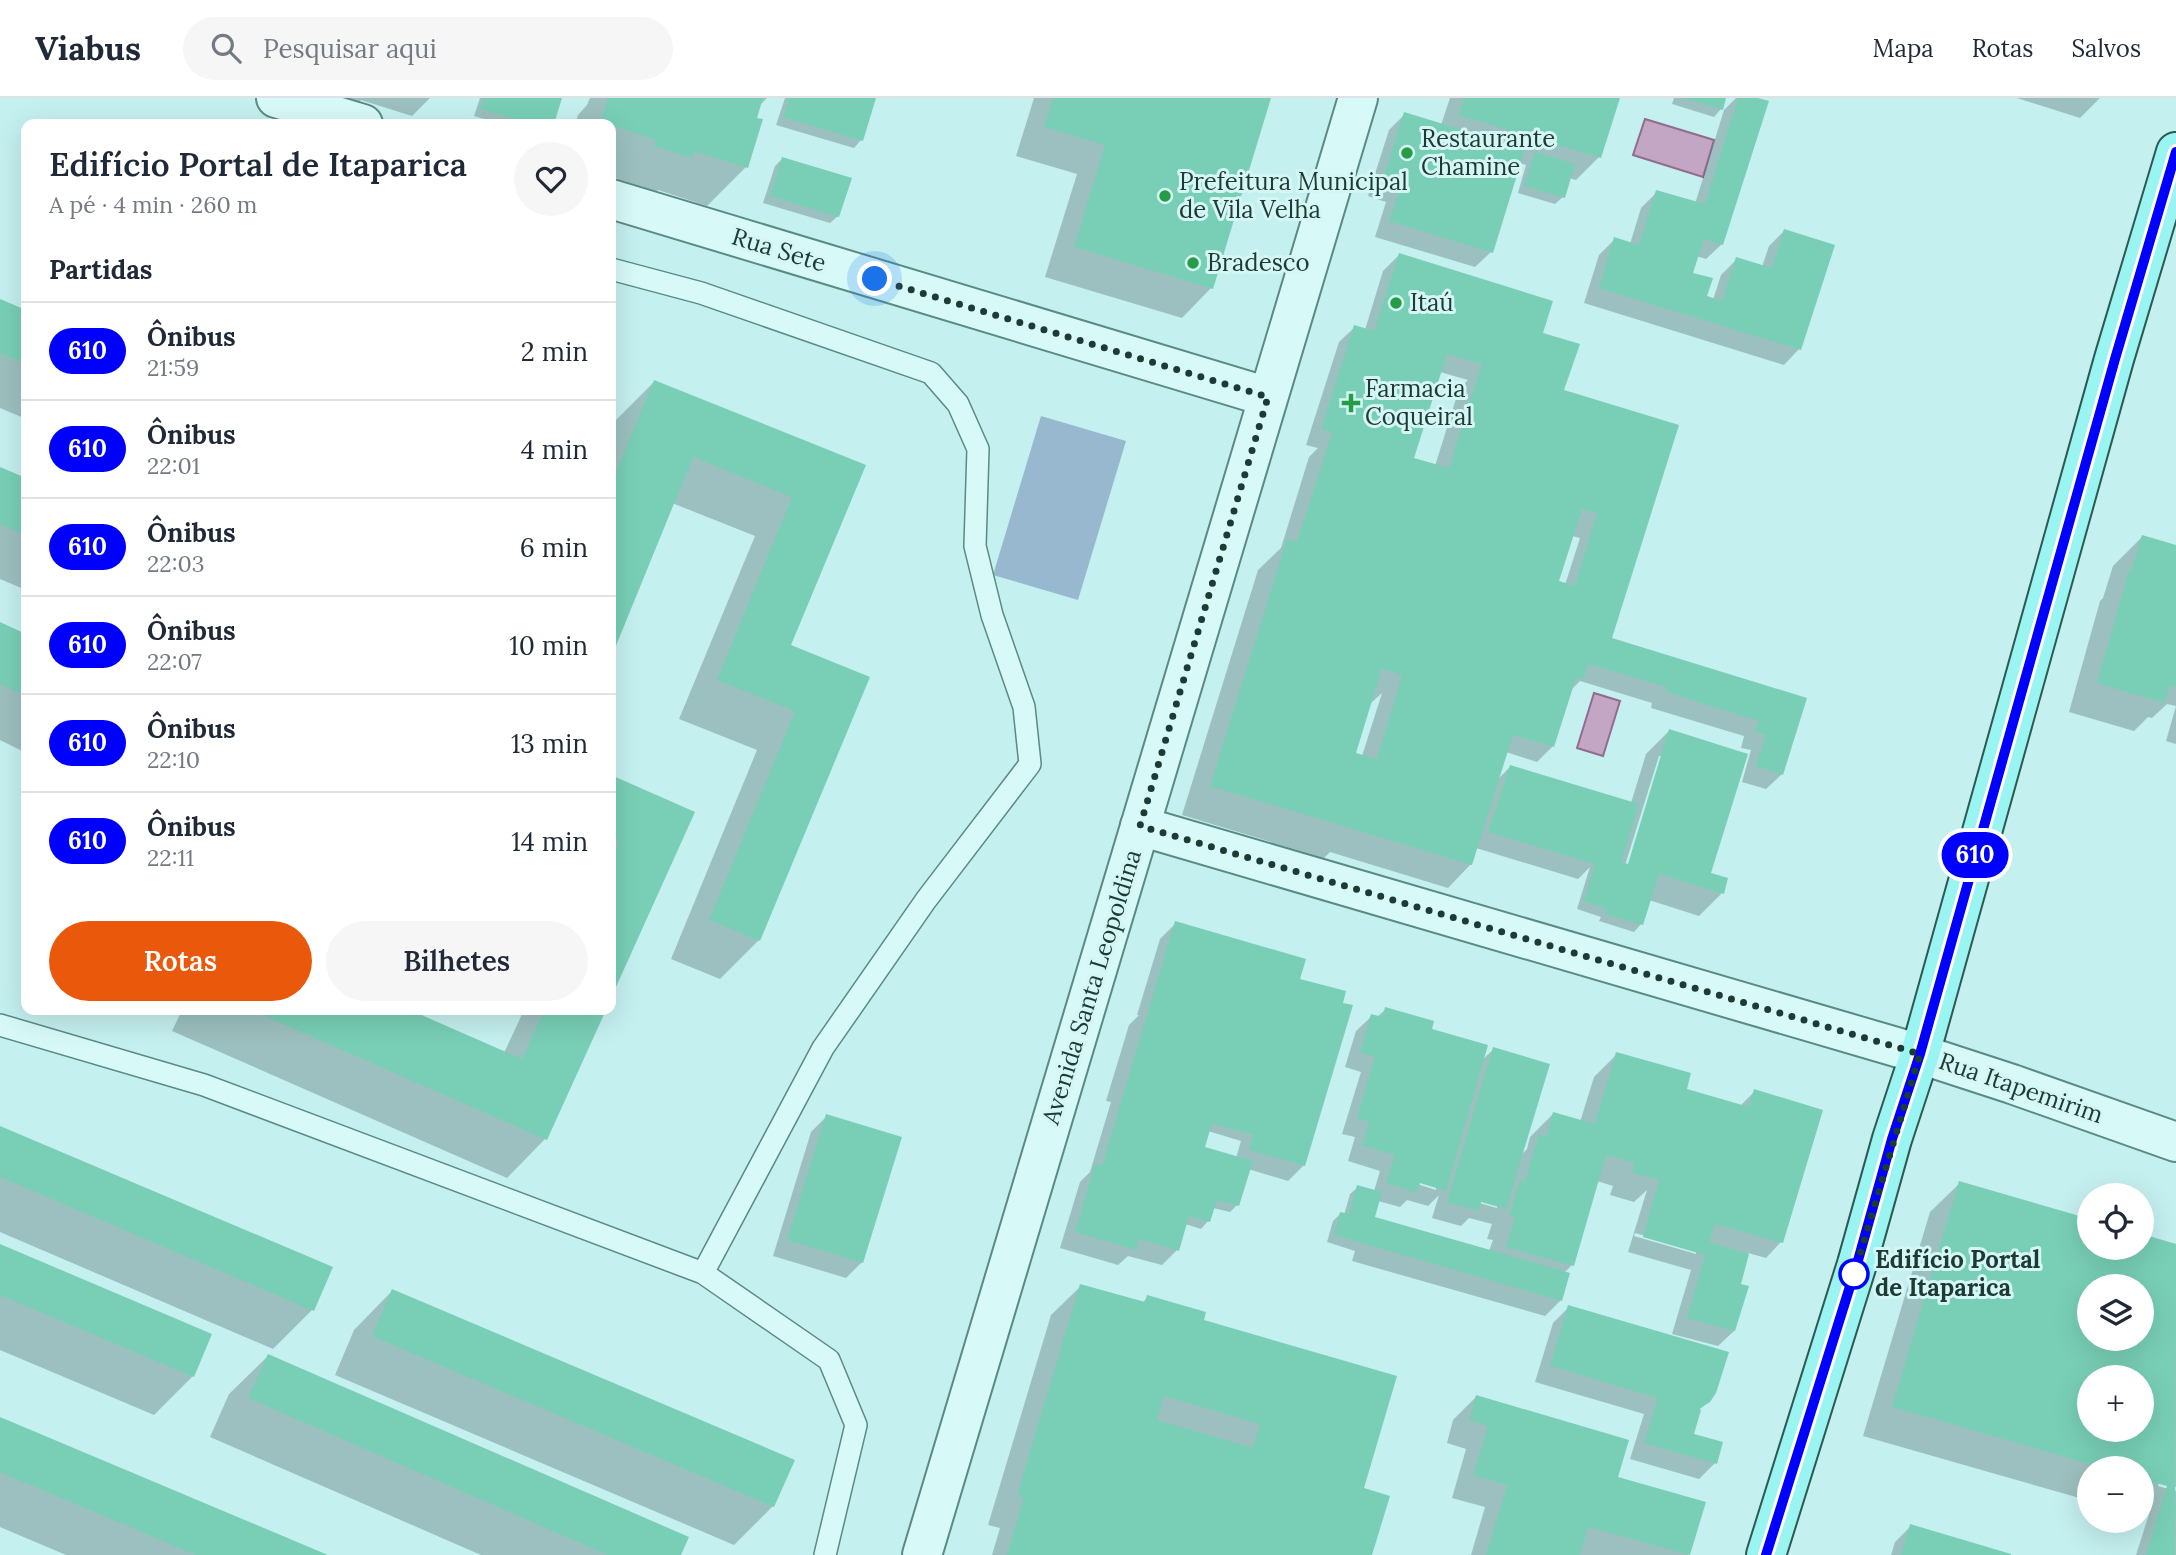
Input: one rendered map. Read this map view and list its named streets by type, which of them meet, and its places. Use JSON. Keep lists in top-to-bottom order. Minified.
{"streets":{"street":["Rua Sete","Avenida Santa Leopoldina","Rua Itapemirim"]},"crossings":[["Rua Sete","Avenida Santa Leopoldina"],["Avenida Santa Leopoldina","Rua Itapemirim"]],"places":{"other":["Restaurante Chamine","Prefeitura Municipal de Vila Velha","Bradesco","Itaú","Edifício Portal de Itaparica"],"health":["Farmacia Coqueiral"]},"lines":["bus line 610"],"page":{"header":"Viabus","search":"Pesquisar aqui","nav":["Mapa","Rotas","Salvos"],"on_map":"610","heading":[["Edifício Portal de Itaparica","A pé · 4 min · 260 m"],"Partidas"],"list":[{"mark":"610","name":"Ônibus","note":"21:59","value":"2 min"},{"mark":"610","name":"Ônibus","note":"22:01","value":"4 min"},{"mark":"610","name":"Ônibus","note":"22:03","value":"6 min"},{"mark":"610","name":"Ônibus","note":"22:07","value":"10 min"},{"mark":"610","name":"Ônibus","note":"22:10","value":"13 min"},{"mark":"610","name":"Ônibus","note":"22:11","value":"14 min"}],"buttons":["Rotas","Bilhetes"],"map_buttons":["+","−"]}}
